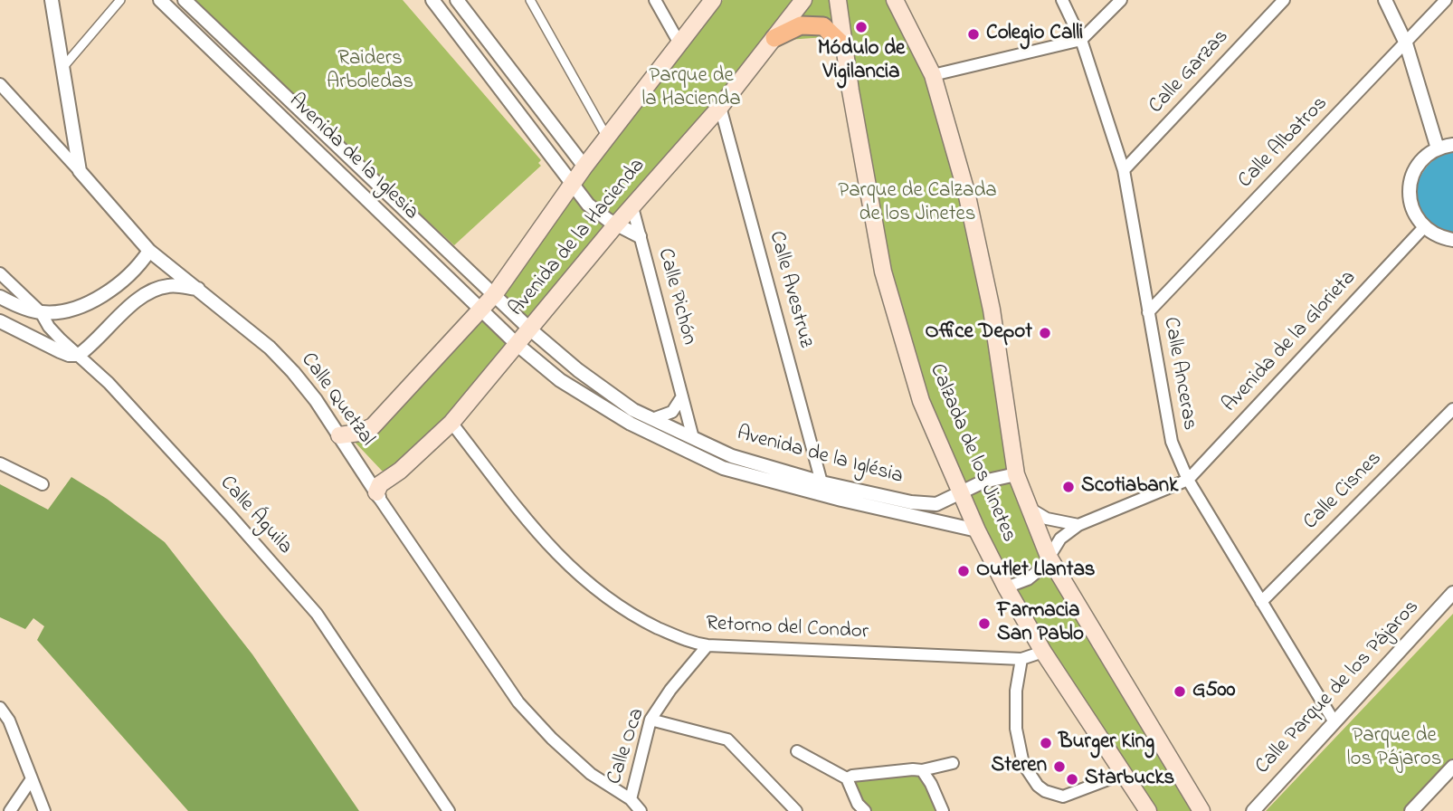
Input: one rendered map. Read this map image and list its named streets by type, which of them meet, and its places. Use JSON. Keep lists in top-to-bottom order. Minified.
{"streets":{"main road":["Avenida de la Hacienda","Calzada de los Jinetes"],"street":["Calle Garzas","Calle Albatros","Avenida de la Iglesia","Calle Avestruz","Calle Pichón","Avenida de la Glorieta","Calle Anceras","Calle Quetzal","Avenida de la Iglésia","Calle Cisnes","Calle Águila","Retorno del Condor","Calle Parque de los Pájaros","Calle Oca"]},"crossings":[["Calle Garzas","Calle Anceras"],["Calle Albatros","Calle Anceras"],["Avenida de la Iglesia","Avenida de la Hacienda"],["Avenida de la Iglesia","Avenida de la Iglésia"],["Avenida de la Hacienda","Calle Avestruz"],["Avenida de la Hacienda","Calle Pichón"],["Avenida de la Hacienda","Calle Quetzal"],["Avenida de la Hacienda","Avenida de la Iglésia"],["Avenida de la Hacienda","Retorno del Condor"],["Calle Avestruz","Avenida de la Iglésia"],["Calle Pichón","Avenida de la Iglésia"],["Avenida de la Glorieta","Calle Anceras"],["Avenida de la Glorieta","Calzada de los Jinetes"],["Calle Anceras","Calle Cisnes"],["Calle Anceras","Calle Parque de los Pájaros"],["Calle Quetzal","Calle Oca"],["Calzada de los Jinetes","Avenida de la Iglésia"],["Calzada de los Jinetes","Retorno del Condor"],["Retorno del Condor","Calle Oca"]],"parks":["Raiders Arboledas","Parque de la Hacienda","Parque de Calzada de los Jinetes","Parque de los Pájaros"],"places":["Módulo de Vigilancia","Colegio Calli","Office Depot","Scotiabank","Outlet Llantas","Farmacia San Pablo","G500","Burger King","Steren","Starbucks"]}
